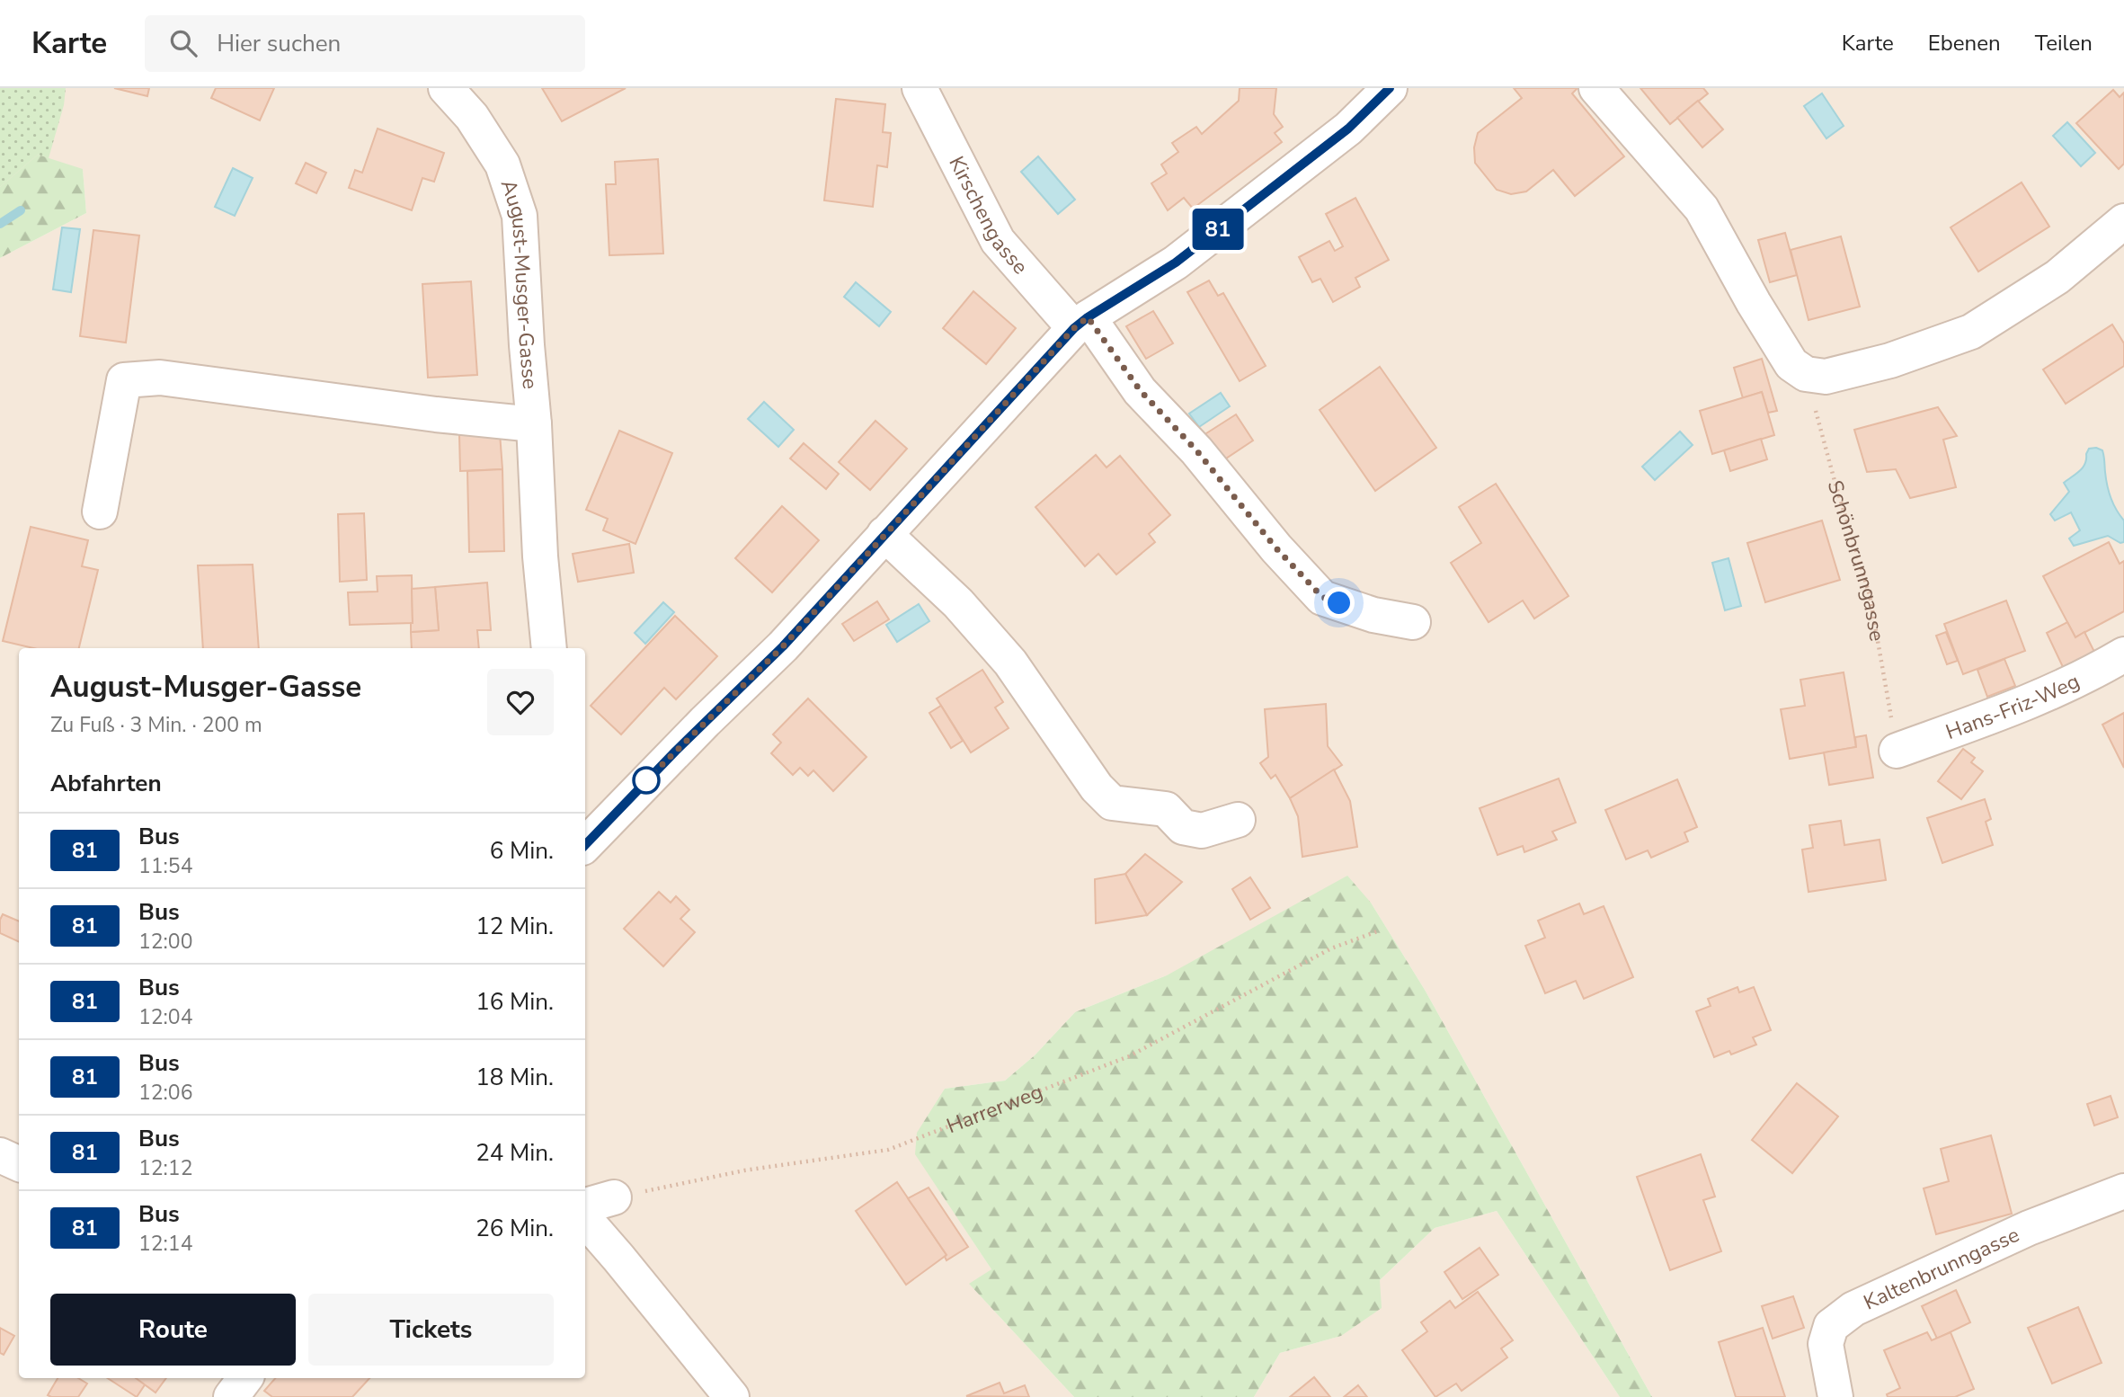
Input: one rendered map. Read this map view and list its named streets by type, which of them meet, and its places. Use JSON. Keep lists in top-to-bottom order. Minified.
{"streets":{"street":["Kirschengasse","August-Musger-Gasse","Hans-Friz-Weg","Kaltenbrunngasse"],"path":["Schönbrunngasse","Harrerweg"]},"crossings":[["Schönbrunngasse","Hans-Friz-Weg"]],"lines":["bus line 81"],"page":{"header":"Karte","search":"Hier suchen","nav":["Karte","Ebenen","Teilen"],"on_map":"81","heading":[["August-Musger-Gasse","Zu Fuß · 3 Min. · 200 m"],"Abfahrten"],"list":[{"mark":"81","name":"Bus","note":"11:54","value":"6 Min."},{"mark":"81","name":"Bus","note":"12:00","value":"12 Min."},{"mark":"81","name":"Bus","note":"12:04","value":"16 Min."},{"mark":"81","name":"Bus","note":"12:06","value":"18 Min."},{"mark":"81","name":"Bus","note":"12:12","value":"24 Min."},{"mark":"81","name":"Bus","note":"12:14","value":"26 Min."}],"buttons":["Route","Tickets"]}}
